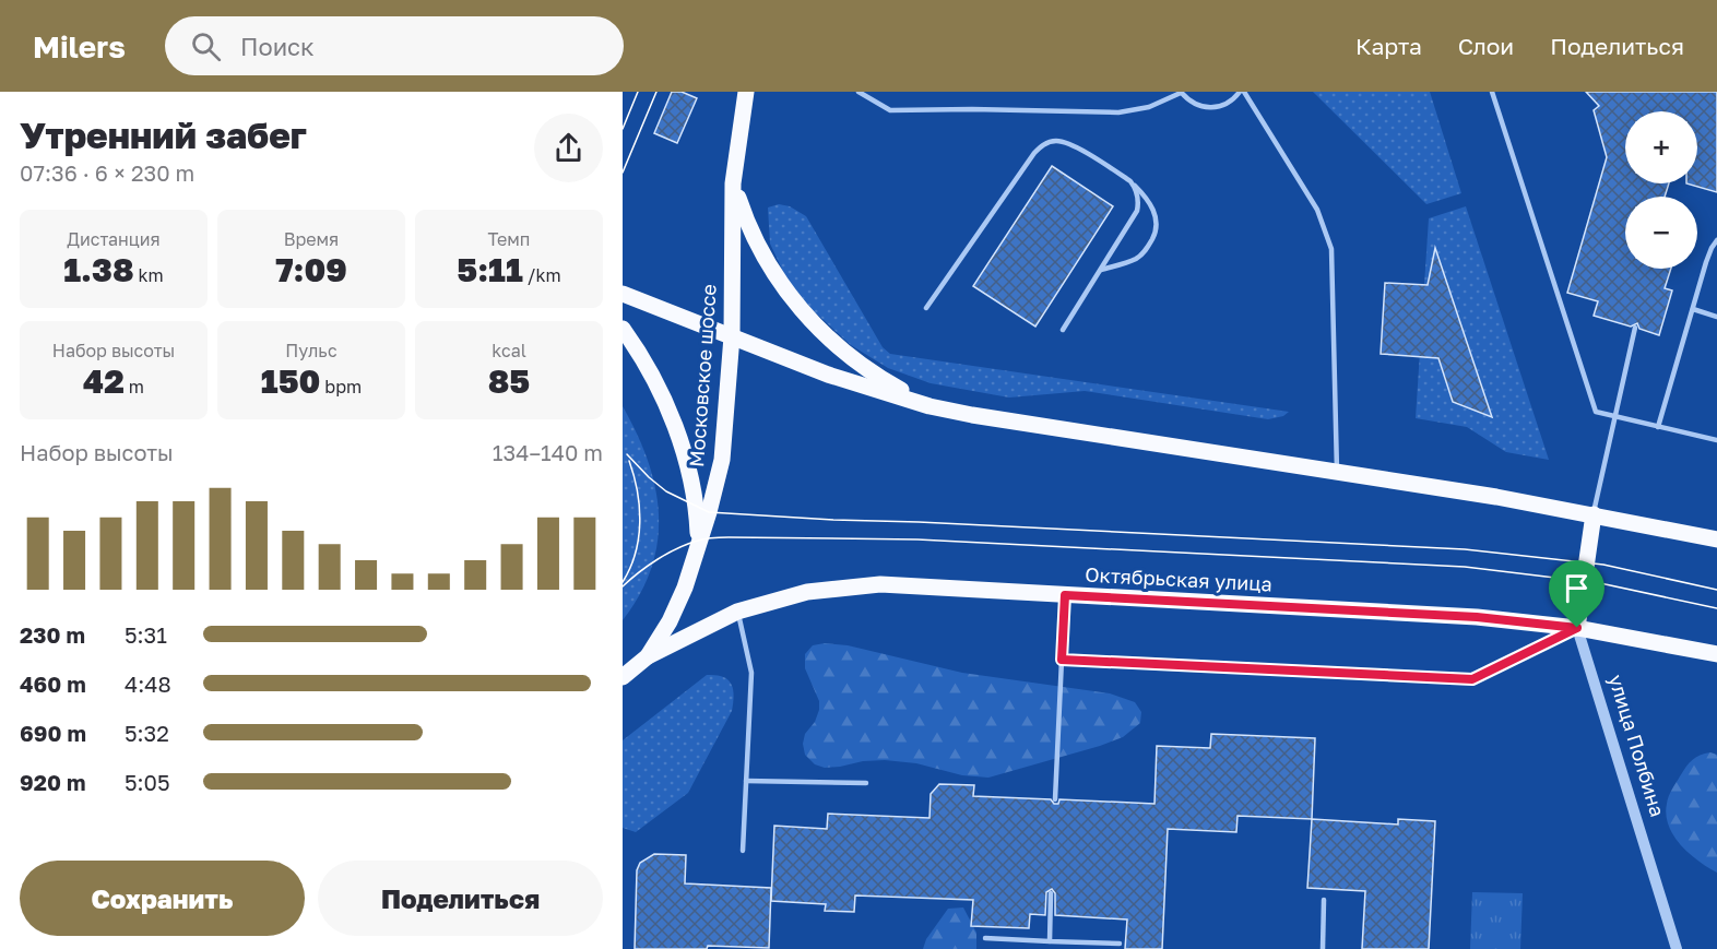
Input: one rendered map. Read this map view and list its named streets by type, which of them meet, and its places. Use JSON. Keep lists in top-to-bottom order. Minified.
{"streets":{"main road":["Московское шоссе","Октябрьская улица","улица Полбина"]},"crossings":[["Московское шоссе","Октябрьская улица"],["Октябрьская улица","улица Полбина"]],"page":{"header":"Milers","search":"Поиск","nav":["Карта","Слои","Поделиться"],"heading":["Утренний забег","07:36 · 6 × 230 m"],"map_buttons":["+","−"],"stats":[["Дистанция","1.38 km"],["Время","7:09"],["Темп","5:11 /km"],["Набор высоты","42 m"],["Пульс","150 bpm"],["kcal","85"]],"chart":["Набор высоты","134–140 m"],"list":[{"name":"230 m","note":"5:31"},{"name":"460 m","note":"4:48"},{"name":"690 m","note":"5:32"},{"name":"920 m","note":"5:05"}],"buttons":["Сохранить","Поделиться"]}}
